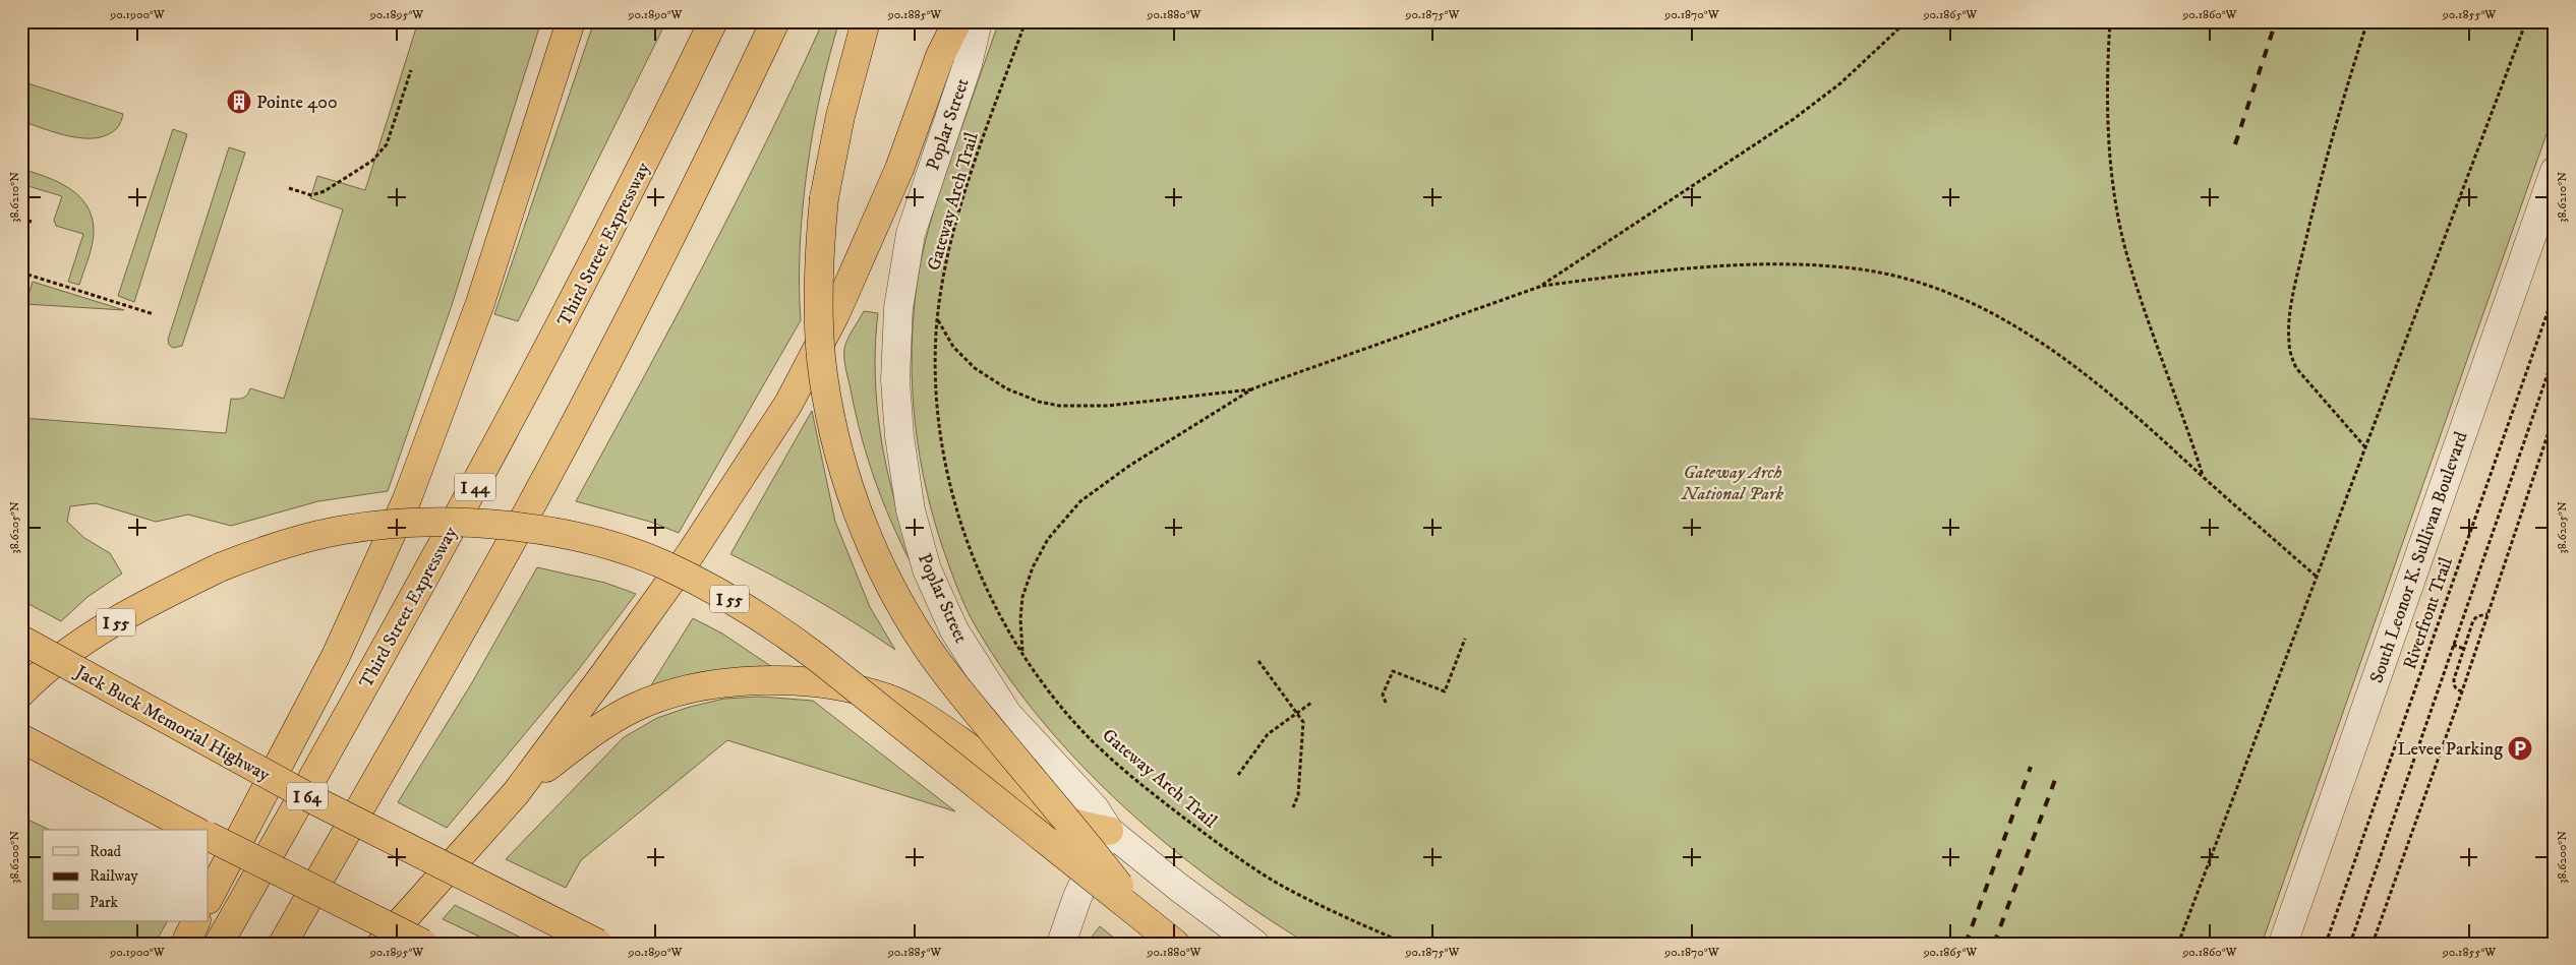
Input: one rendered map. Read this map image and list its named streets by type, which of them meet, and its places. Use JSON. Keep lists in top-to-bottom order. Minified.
{"streets":{"highway":["Third Street Expressway","I 44","I 55","Jack Buck Memorial Highway","I 64"],"street":["Poplar Street","South Leonor K. Sullivan Boulevard"],"path":["Gateway Arch Trail","Riverfront Trail"]},"parks":["Gateway Arch National Park"],"places":{"building":["Pointe 400"],"parking":["Levee Parking"]},"legend":["Road","Railway","Park"],"coordinates":["90.1900°W","90.1895°W","90.1890°W","90.1885°W","90.1880°W","90.1875°W","90.1870°W","90.1865°W","90.1860°W","90.1855°W","38.6210°N","38.6205°N","38.6200°N"]}
